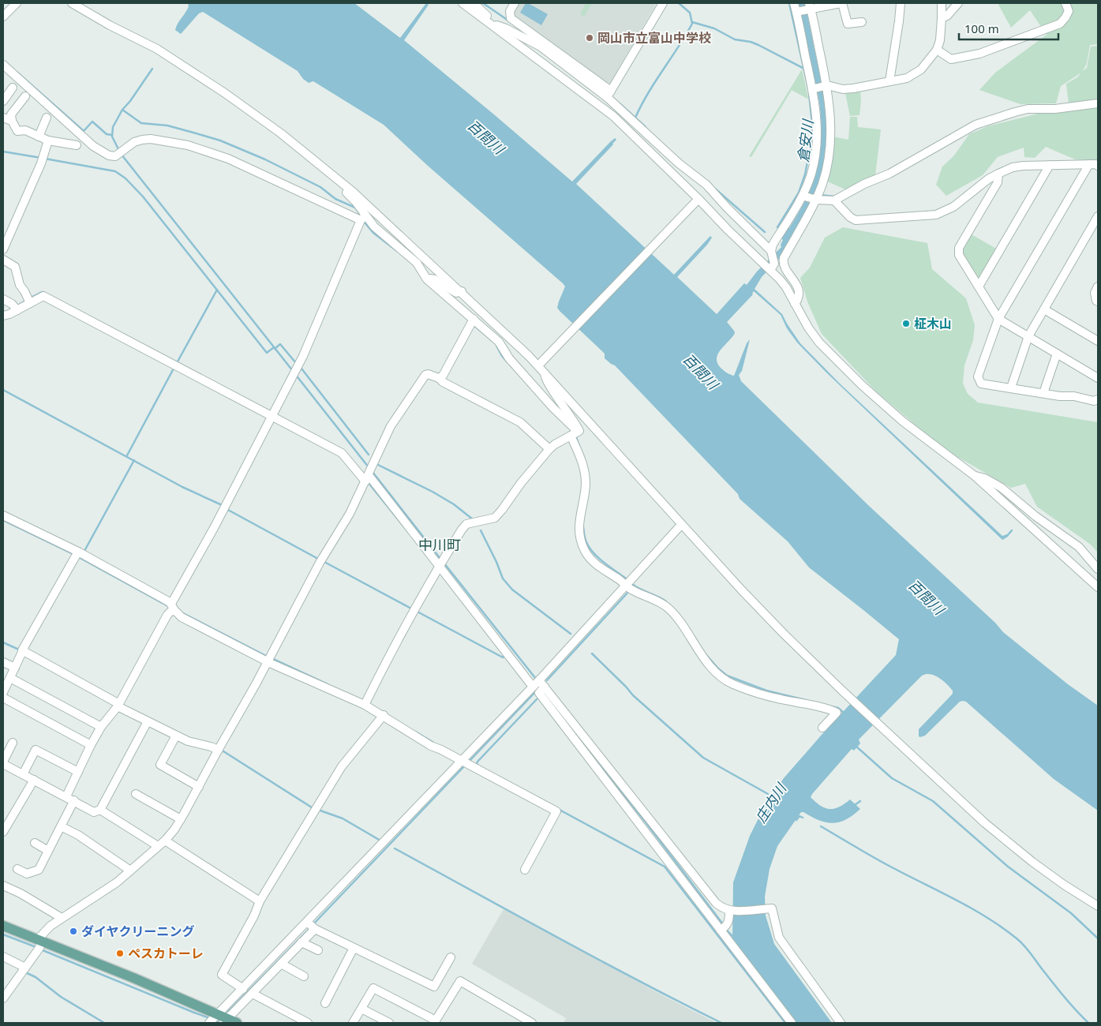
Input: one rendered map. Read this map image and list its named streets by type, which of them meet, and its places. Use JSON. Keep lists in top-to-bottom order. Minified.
{"districts":["中川町"],"water":["百間川","倉安川","庄内川"],"places":["岡山市立富山中学校","柾木山","ダイヤクリーニング","ペスカトーレ"],"scale_bar":"100 m"}
